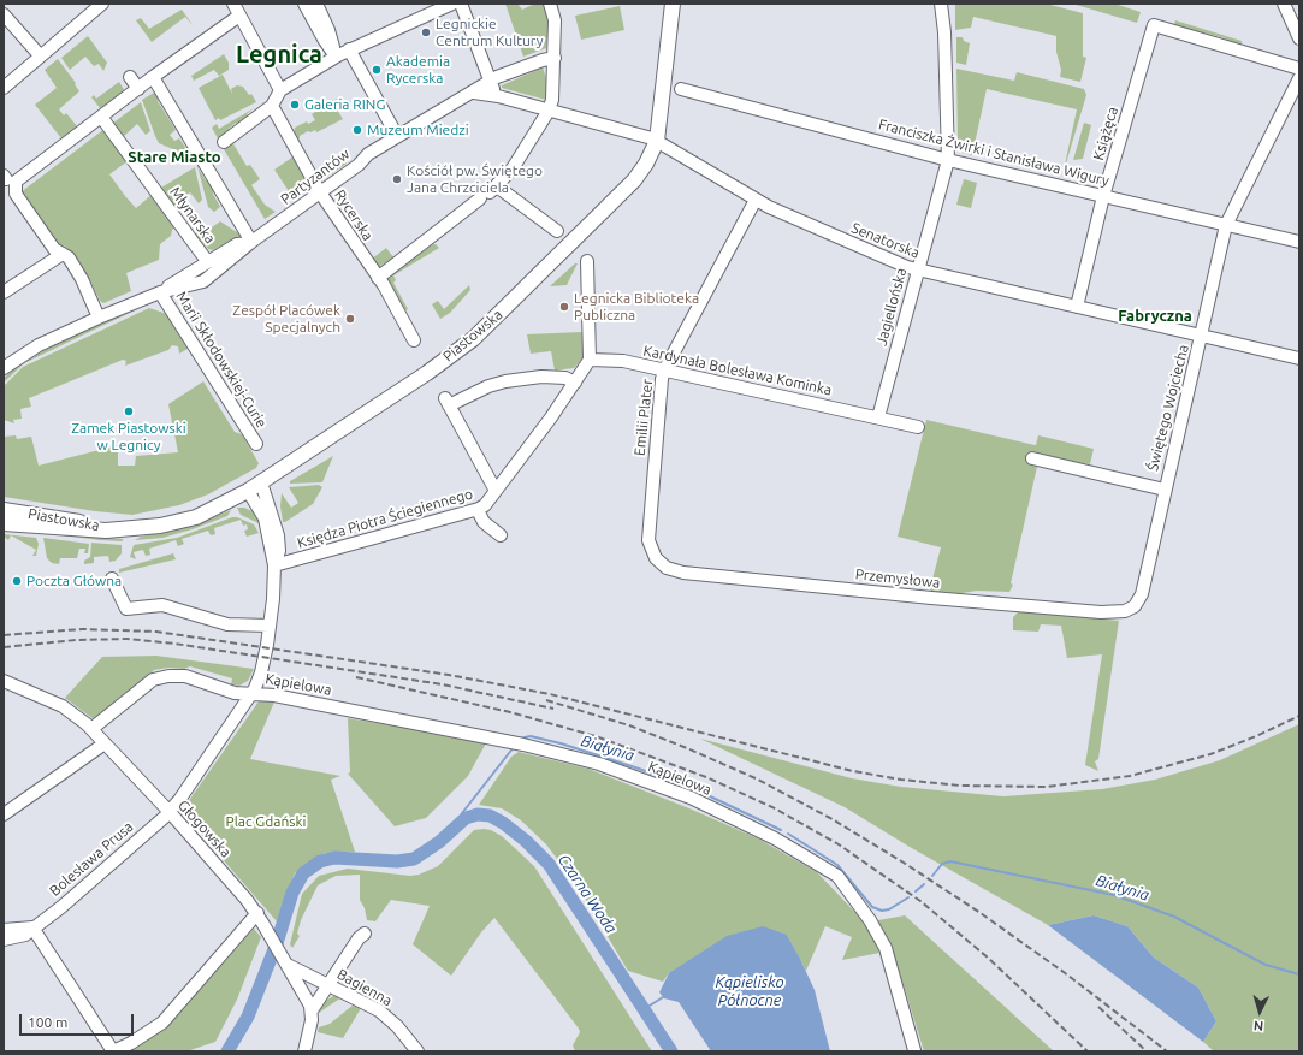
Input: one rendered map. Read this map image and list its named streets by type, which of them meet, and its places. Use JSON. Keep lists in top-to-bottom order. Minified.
{"streets":{"main road":["Piastowska"],"street":["Książęca","Franciszka Żwirki i Stanisława Wigury","Partyzantów","Młynarska","Rycerska","Senatorska","Jagiellońska","Marii Skłodowskiej-Curie","Kardynała Bolesława Kominka","Świętego Wojciecha","Emilii Plater","Księdza Piotra Ściegiennego","Przemysłowa","Kąpielowa","Głogowska","Bolesława Prusa","Bagienna"]},"crossings":[["Książęca","Franciszka Żwirki i Stanisława Wigury"],["Książęca","Senatorska"],["Franciszka Żwirki i Stanisława Wigury","Jagiellońska"],["Franciszka Żwirki i Stanisława Wigury","Świętego Wojciecha"],["Partyzantów","Rycerska"],["Partyzantów","Senatorska"],["Senatorska","Jagiellońska"],["Senatorska","Piastowska"],["Senatorska","Świętego Wojciecha"],["Senatorska","Emilii Plater"],["Jagiellońska","Kardynała Bolesława Kominka"],["Kardynała Bolesława Kominka","Emilii Plater"],["Kardynała Bolesława Kominka","Księdza Piotra Ściegiennego"],["Świętego Wojciecha","Przemysłowa"],["Emilii Plater","Przemysłowa"],["Księdza Piotra Ściegiennego","Bolesława Prusa"],["Kąpielowa","Głogowska"],["Kąpielowa","Bolesława Prusa"],["Głogowska","Bolesława Prusa"],["Głogowska","Bagienna"]],"districts":["Legnica","Stare Miasto","Fabryczna"],"water":["Białynia","Czarna Woda","Kąpielisko Północne"],"parks":["Plac Gdański"],"places":["Legnickie Centrum Kultury","Akademia Rycerska","Galeria RING","Muzeum Miedzi","Kościół pw. Świętego Jana Chrzciciela","Legnicka Biblioteka Publiczna","Zespół Placówek Specjalnych","Zamek Piastowski w Legnicy","Poczta Główna"],"scale_bar":"100 m","north":"bottom"}
